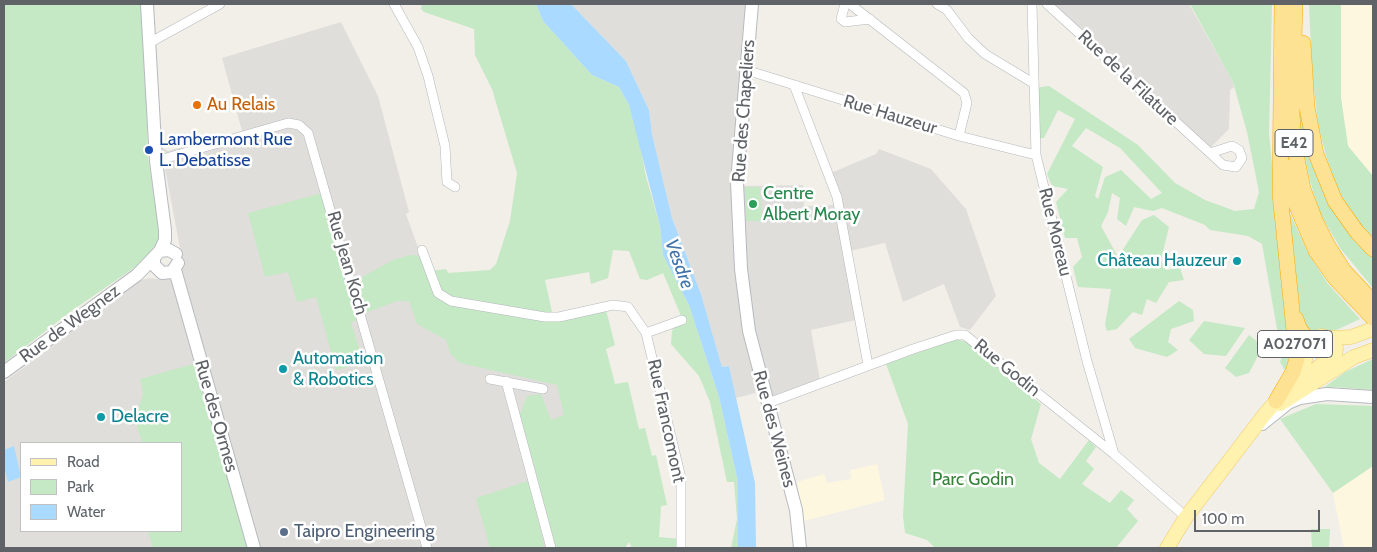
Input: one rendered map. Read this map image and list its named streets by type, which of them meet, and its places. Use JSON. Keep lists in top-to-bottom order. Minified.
{"streets":{"highway":["E42","A027071"],"street":["Rue de la Filature","Rue des Chapeliers","Rue Hauzeur","Rue Moreau","Rue Jean Koch","Rue de Wegnez","Rue Godin","Rue des Ormes","Rue Francomont","Rue des Weines"]},"crossings":[["Rue des Chapeliers","Rue Hauzeur"],["Rue des Chapeliers","Rue des Weines"],["Rue Hauzeur","Rue Moreau"],["Rue Moreau","Rue Godin"],["Rue de Wegnez","Rue des Ormes"],["Rue Godin","Rue des Weines"]],"water":["Vesdre"],"parks":["Parc Godin"],"places":["Au Relais","Lambermont Rue L. Debatisse","Centre Albert Moray","Château Hauzeur","Automation & Robotics","Delacre","Taipro Engineering"],"legend":["Road","Park","Water"],"scale_bar":"100 m"}
